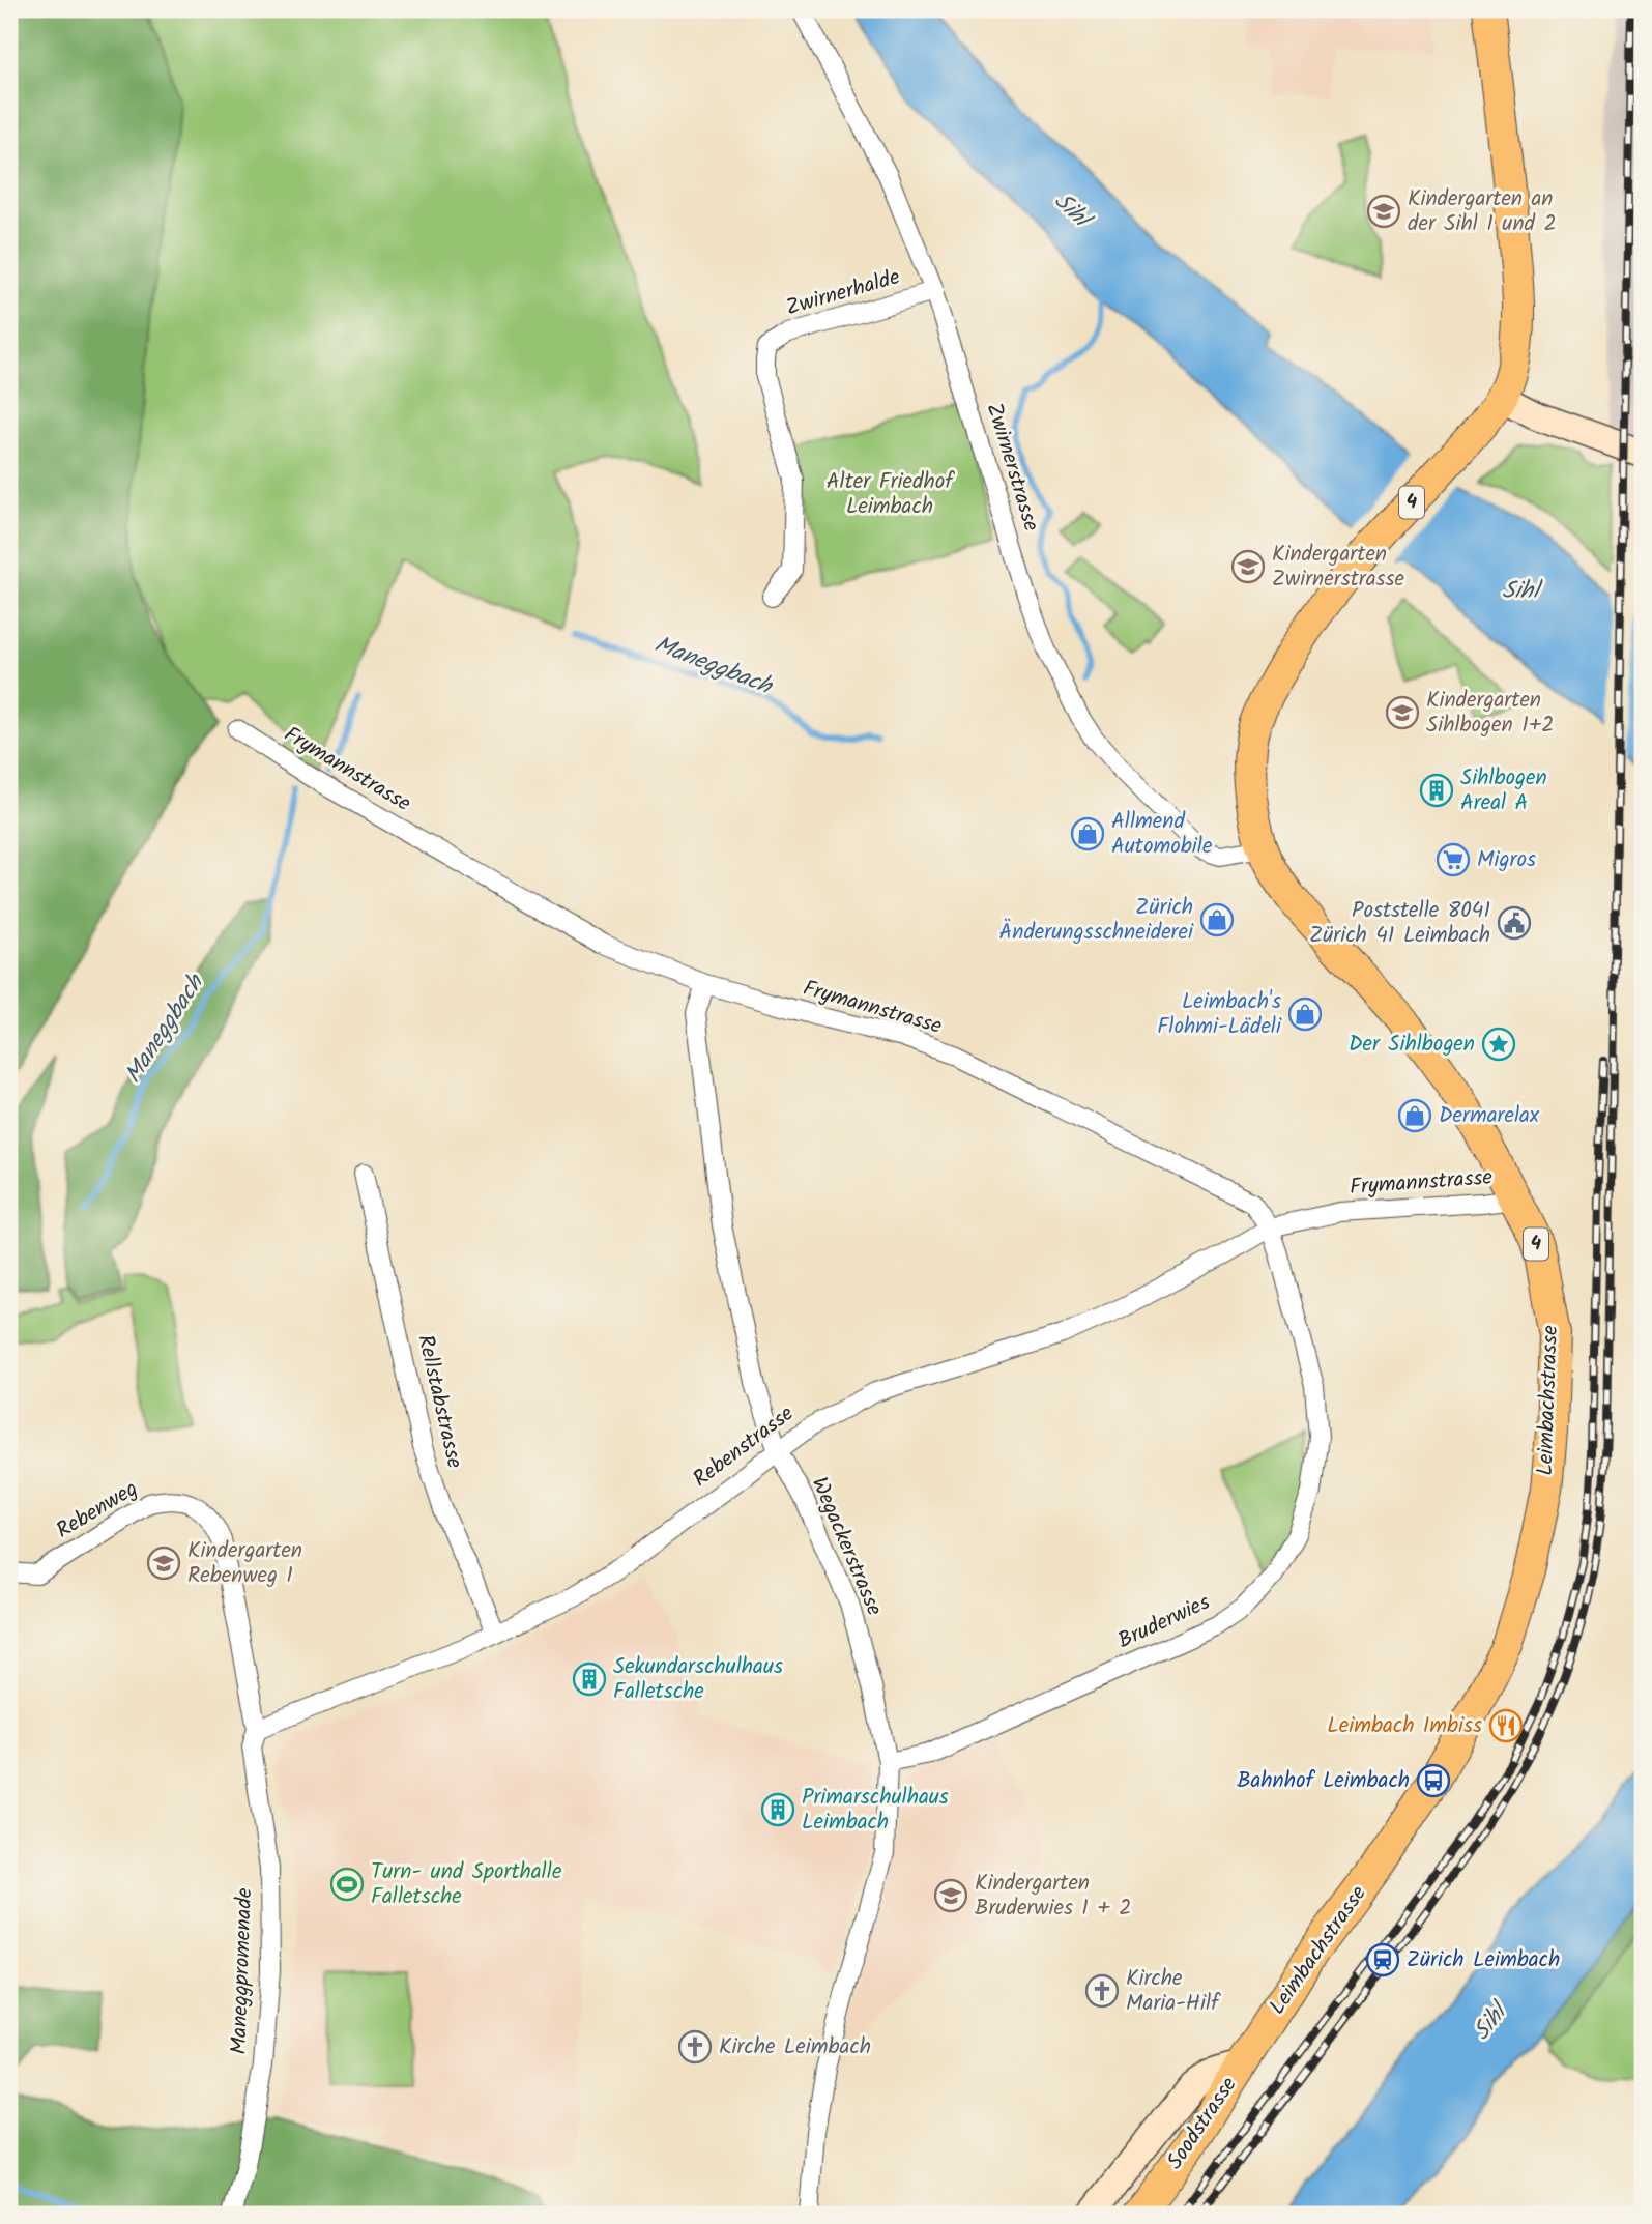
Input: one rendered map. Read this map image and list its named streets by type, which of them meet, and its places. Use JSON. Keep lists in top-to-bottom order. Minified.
{"streets":{"main road":["4","Leimbachstrasse","Soodstrasse"],"street":["Zwirnerhalde","Zwirnerstrasse","Frymannstrasse","Rellstabstrasse","Rebenstrasse","Rebenweg","Wegackerstrasse","Bruderwies","Maneggpromenade"]},"crossings":[["Zwirnerhalde","Zwirnerstrasse"],["Zwirnerstrasse","Leimbachstrasse"],["4","Leimbachstrasse"],["Frymannstrasse","Leimbachstrasse"],["Frymannstrasse","Rebenstrasse"],["Frymannstrasse","Wegackerstrasse"],["Frymannstrasse","Bruderwies"],["Leimbachstrasse","Soodstrasse"],["Rellstabstrasse","Rebenstrasse"],["Rebenstrasse","Rebenweg"],["Rebenstrasse","Wegackerstrasse"],["Rebenstrasse","Bruderwies"],["Rebenstrasse","Maneggpromenade"],["Rebenweg","Maneggpromenade"],["Wegackerstrasse","Bruderwies"]],"water":["Sihl","Maneggbach"],"parks":["Alter Friedhof Leimbach"],"places":{"school or university":["Kindergarten an der Sihl 1 und 2","Kindergarten Zwirnerstrasse","Kindergarten Sihlbogen 1+2","Kindergarten Rebenweg 1","Kindergarten Bruderwies 1 + 2"],"building":["Sihlbogen Areal A","Sekundarschulhaus Falletsche","Primarschulhaus Leimbach"],"shop":["Allmend Automobile","Zürich Änderungsschneiderei","Leimbach's Flohmi-Lädeli","Dermarelax"],"supermarket":["Migros"],"public building":["Poststelle 8041 Zürich 41 Leimbach"],"place":["Der Sihlbogen"],"restaurant":["Leimbach Imbiss"],"bus stop":["Bahnhof Leimbach"],"sports":["Turn- und Sporthalle Falletsche"],"station":["Zürich Leimbach"],"church":["Kirche Maria-Hilf","Kirche Leimbach"]}}
